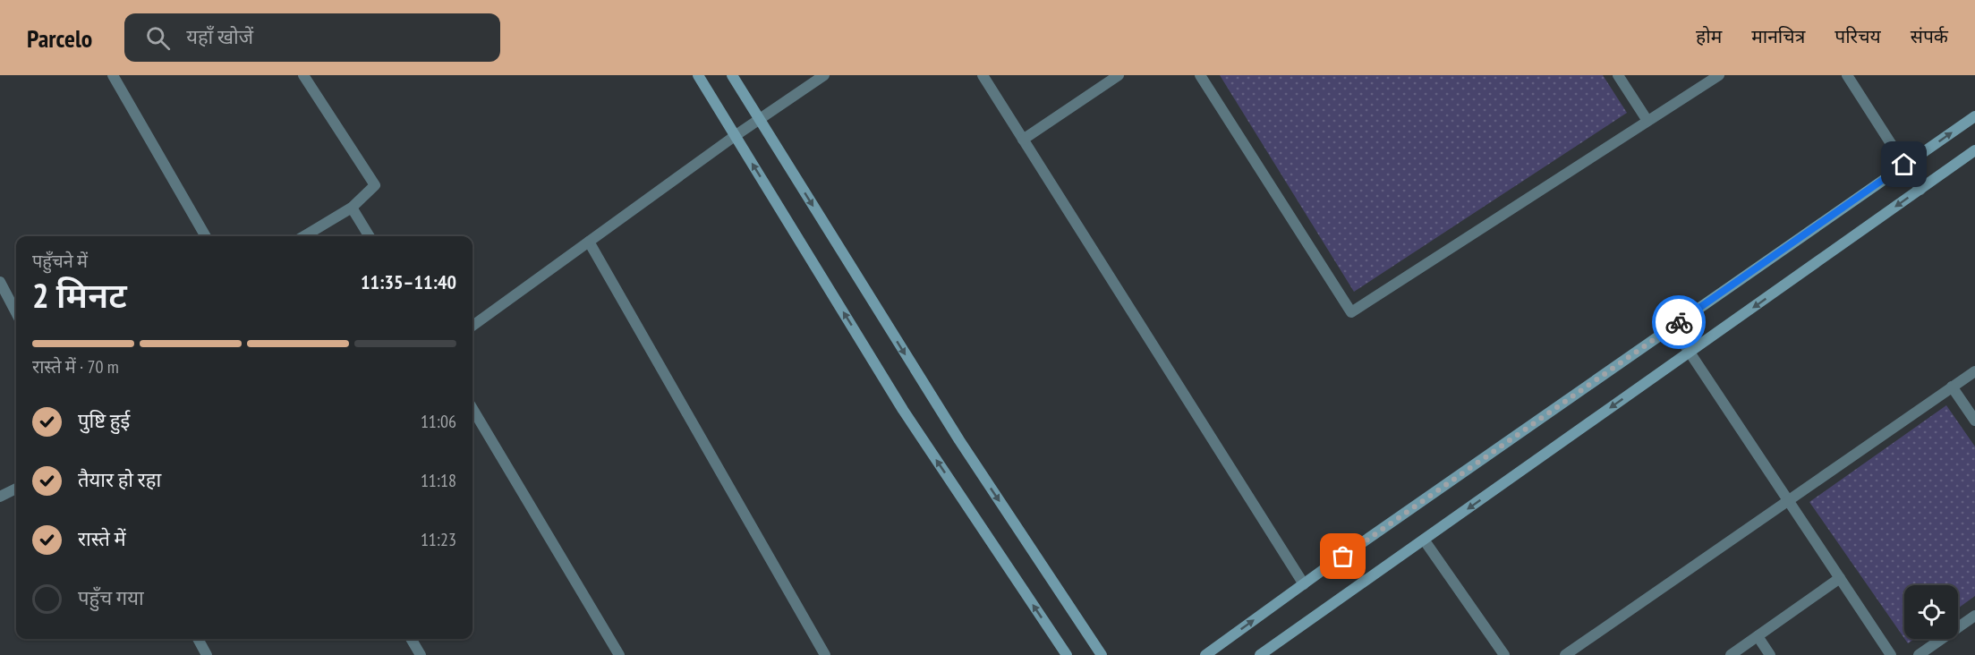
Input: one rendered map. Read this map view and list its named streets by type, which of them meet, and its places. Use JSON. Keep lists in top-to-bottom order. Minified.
{"page":{"header":"Parcelo","search":"यहाँ खोजें","nav":["होम","मानचित्र","परिचय","संपर्क"],"heading":["2 मिनट","पहुँचने में","11:35–11:40"],"bar":"रास्ते में · 70 m","list":[["पुष्टि हुई","11:06"],["तैयार हो रहा","11:18"],["रास्ते में","11:23"],"पहुँच गया"]}}
